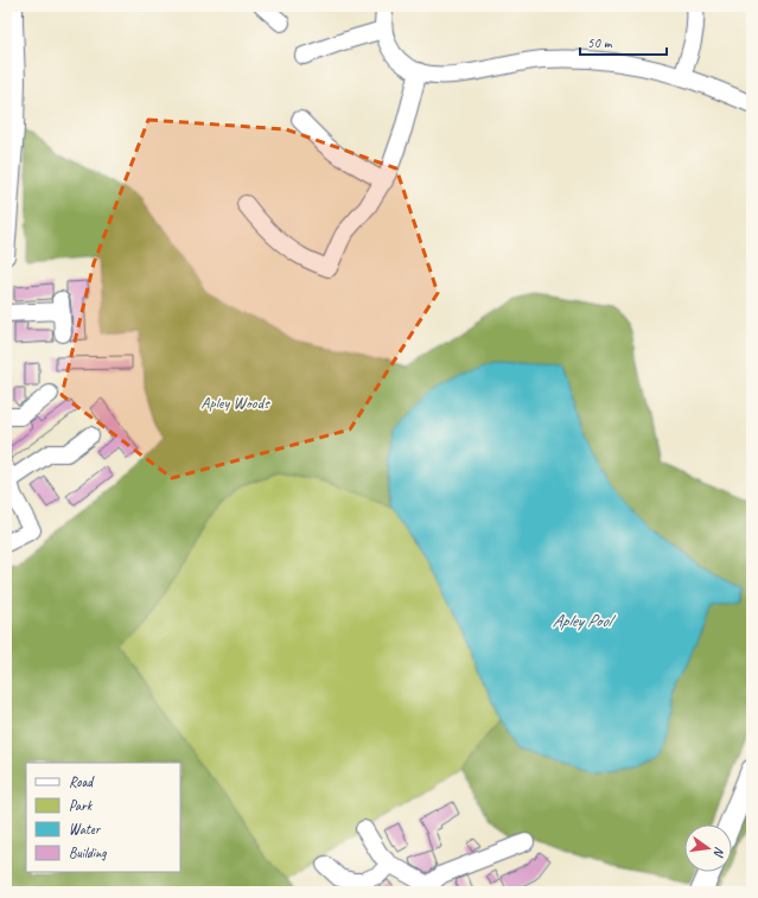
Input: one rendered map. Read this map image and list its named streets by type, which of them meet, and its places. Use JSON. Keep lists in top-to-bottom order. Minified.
{"water":["Apley Pool"],"parks":["Apley Woods"],"legend":["Road","Park","Water","Building"],"scale_bar":"50 m","north":"right"}
